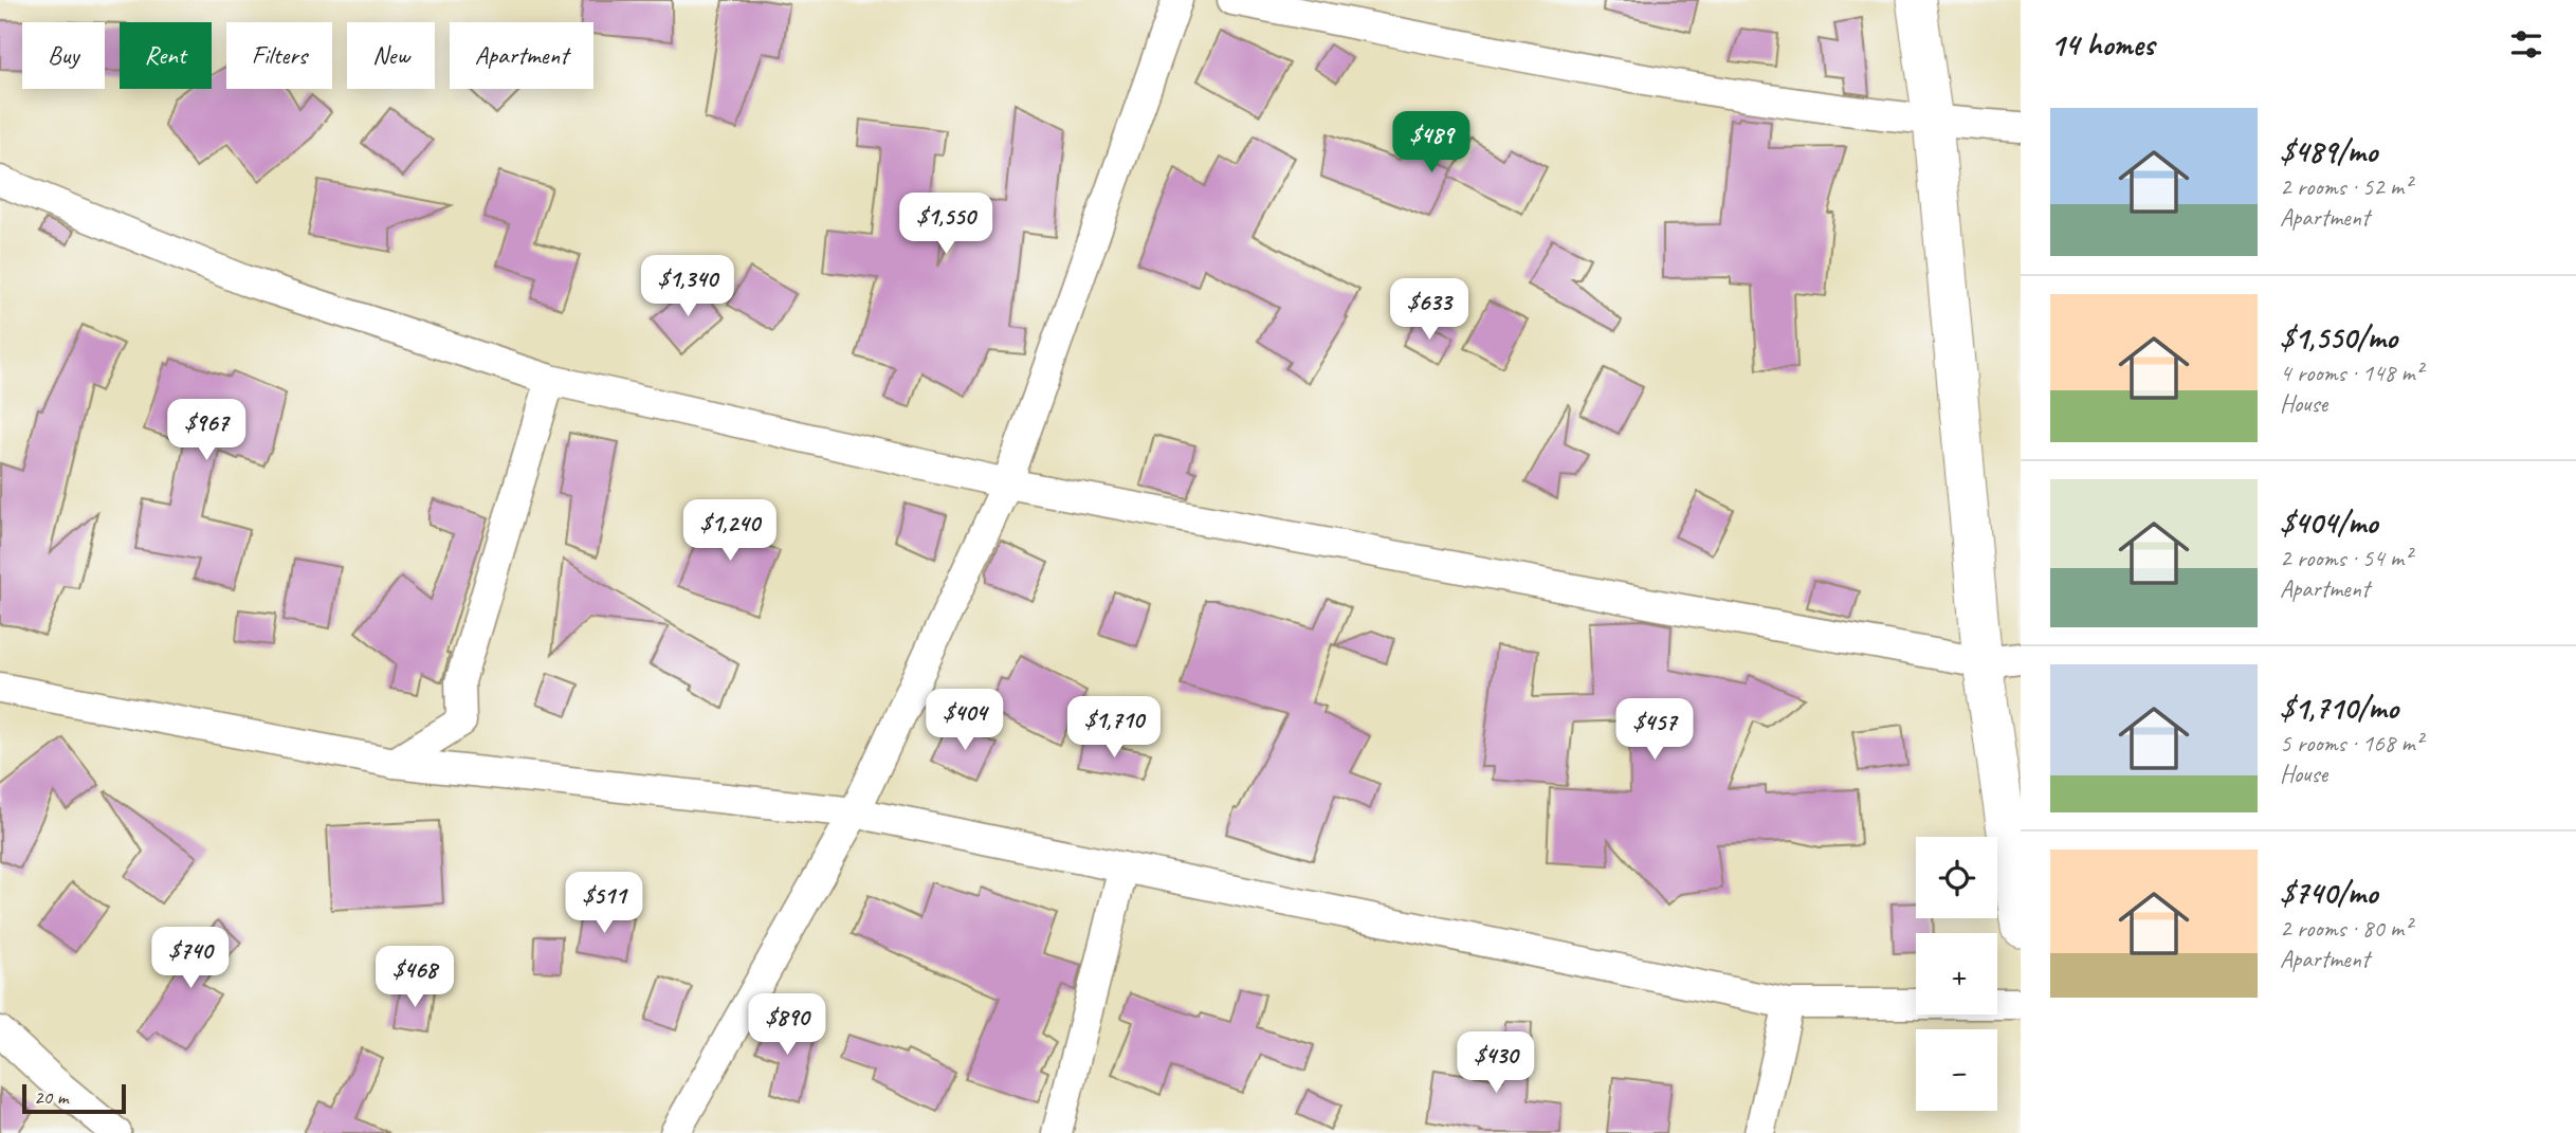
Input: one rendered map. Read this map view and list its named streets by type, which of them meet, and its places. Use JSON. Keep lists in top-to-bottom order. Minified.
{"scale_bar":"20 m","page":{"heading":"14 homes","chip":["Buy","Rent","Filters","New","Apartment"],"list":[{"name":"$489/mo","note":"2 rooms · 52 m² · Apartment"},{"name":"$1,550/mo","note":"4 rooms · 148 m² · House"},{"name":"$404/mo","note":"2 rooms · 54 m² · Apartment"},{"name":"$1,710/mo","note":"5 rooms · 168 m² · House"},{"name":"$740/mo","note":"2 rooms · 80 m² · Apartment"}],"price":["$489","$1,550","$1,340","$633","$967","$1,240","$404","$1,710","$457","$511","$740","$468","$890","$430"],"map_buttons":["+","−"],"scale":"20 m"}}
